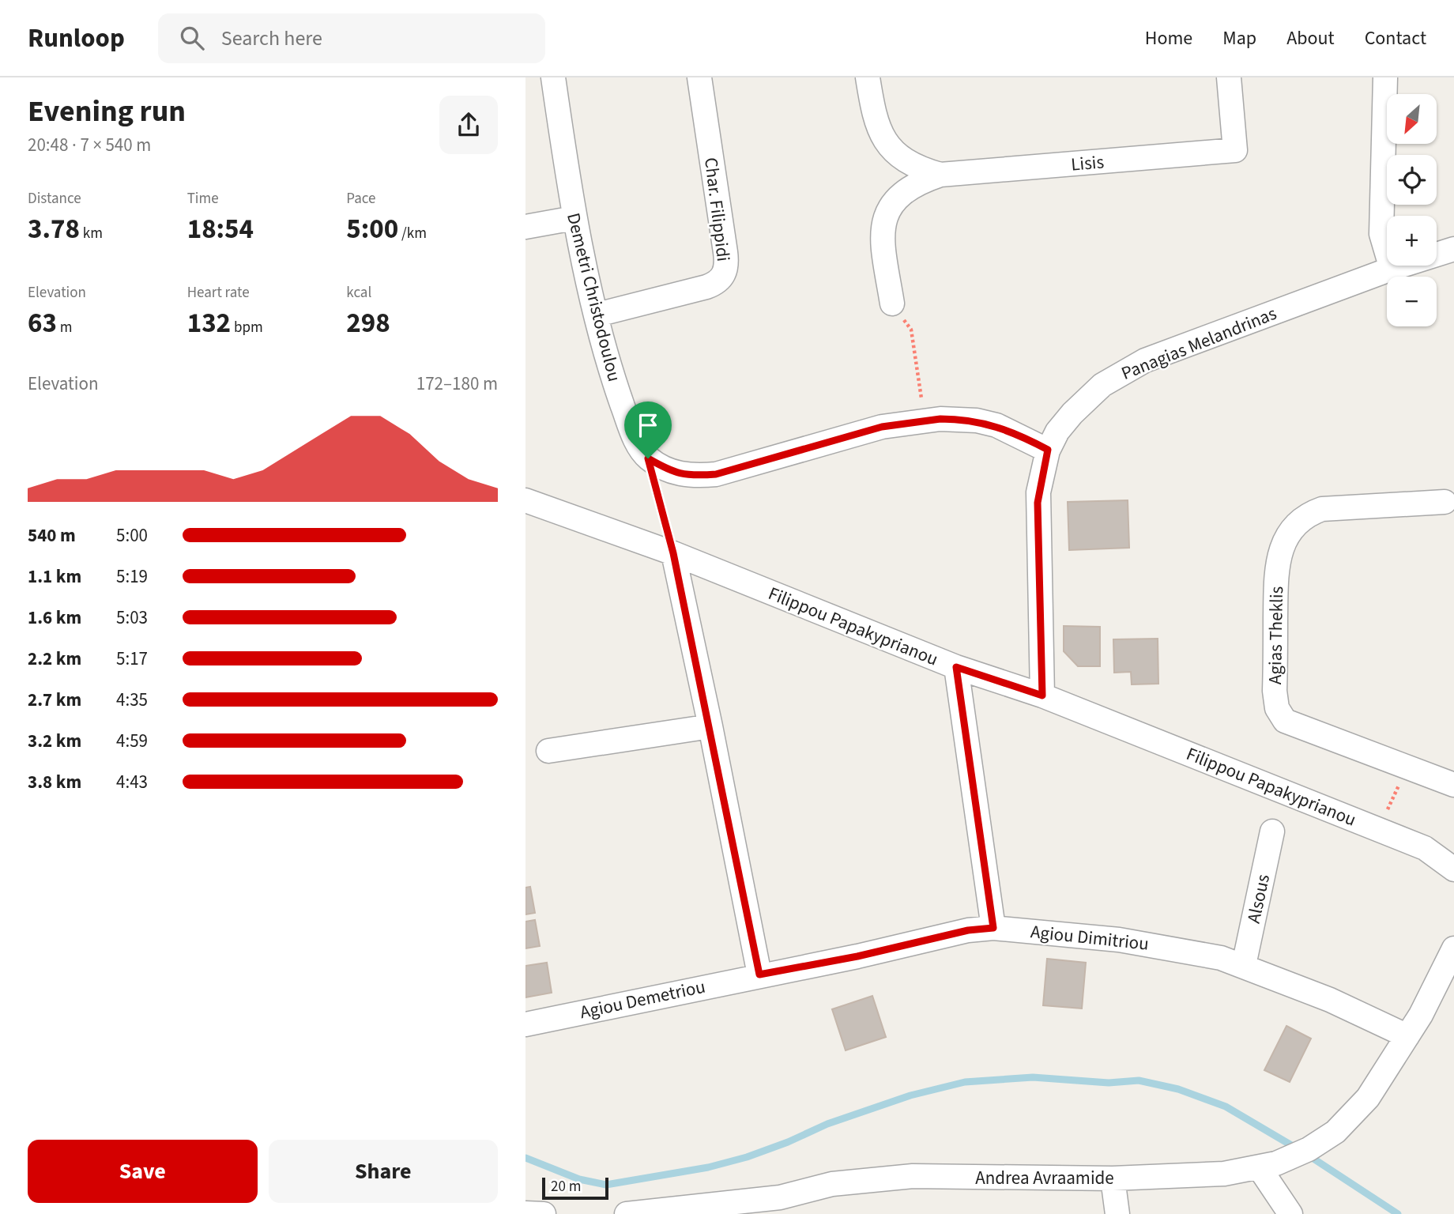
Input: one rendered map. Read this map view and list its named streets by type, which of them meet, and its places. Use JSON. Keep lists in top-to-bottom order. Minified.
{"streets":{"street":["Lisis","Char. Filippidi","Demetri Christodoulou","Panagias Melandrinas","Filippou Papakyprianou","Agias Theklis","Alsous","Agiou Dimitriou","Agiou Demetriou","Andrea Avraamide"]},"crossings":[["Char. Filippidi","Demetri Christodoulou"],["Demetri Christodoulou","Panagias Melandrinas"],["Panagias Melandrinas","Filippou Papakyprianou"],["Alsous","Agiou Dimitriou"],["Agiou Dimitriou","Agiou Demetriou"],["Agiou Dimitriou","Andrea Avraamide"]],"scale_bar":"20 m","north":"bottom left","page":{"header":"Runloop","search":"Search here","nav":["Home","Map","About","Contact"],"heading":["Evening run","20:48 · 7 × 540 m"],"map_buttons":["+","−"],"stats":[["Distance","3.78 km"],["Time","18:54"],["Pace","5:00 /km"],["Elevation","63 m"],["Heart rate","132 bpm"],["kcal","298"]],"chart":["Elevation","172–180 m"],"list":[{"name":"540 m","note":"5:00"},{"name":"1.1 km","note":"5:19"},{"name":"1.6 km","note":"5:03"},{"name":"2.2 km","note":"5:17"},{"name":"2.7 km","note":"4:35"},{"name":"3.2 km","note":"4:59"},{"name":"3.8 km","note":"4:43"}],"buttons":["Save","Share"],"scale":"20 m"}}
